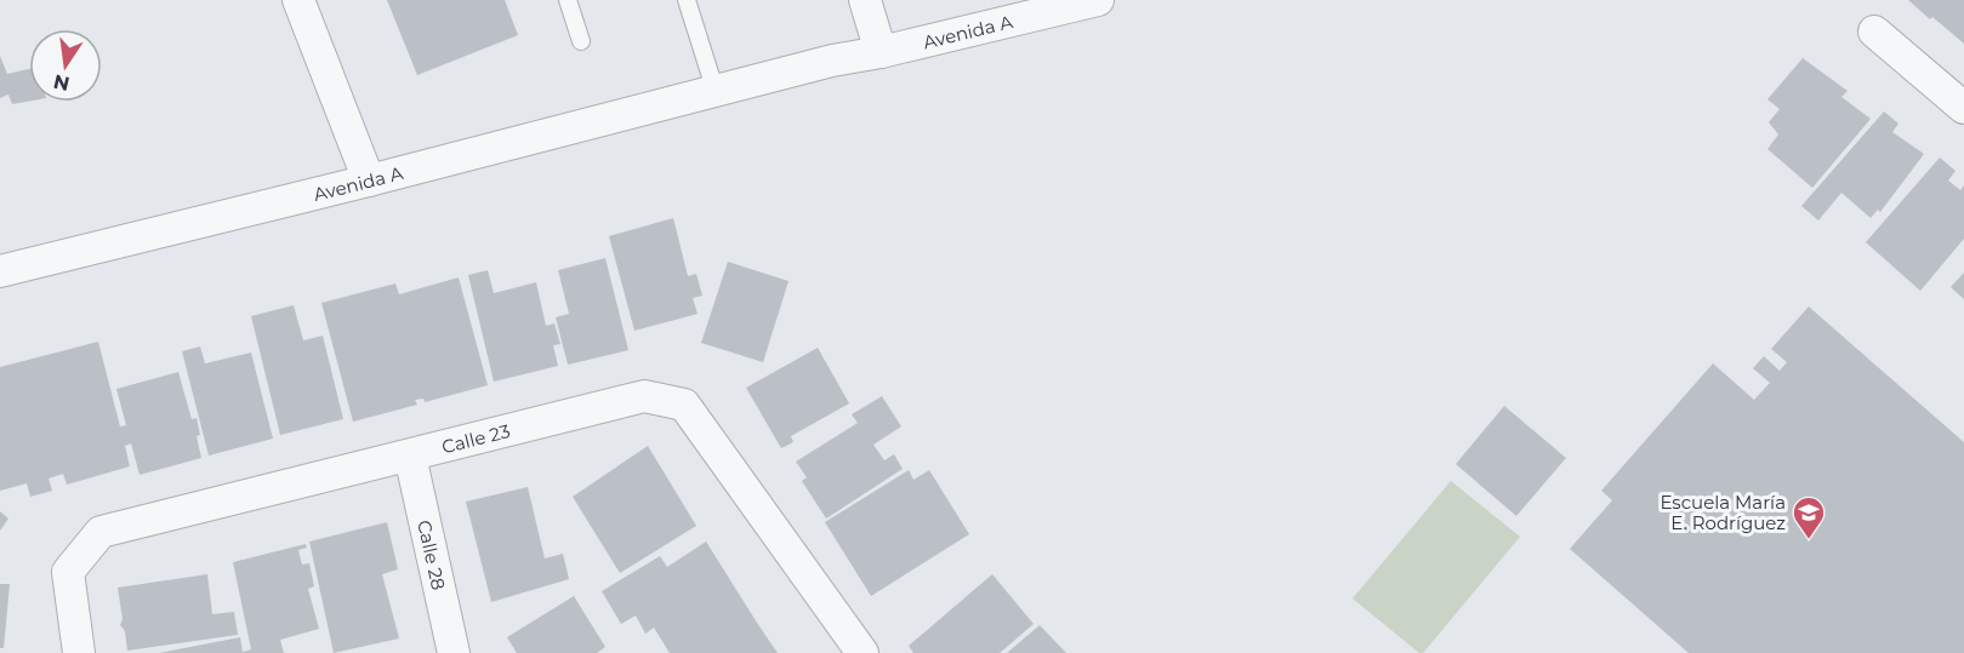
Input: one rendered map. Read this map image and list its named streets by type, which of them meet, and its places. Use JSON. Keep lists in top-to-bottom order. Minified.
{"streets":{"street":["Avenida A","Calle 23","Calle 28"]},"crossings":[["Calle 23","Calle 28"]],"places":{"school or university":["Escuela María E. Rodríguez"]},"north":"bottom"}
